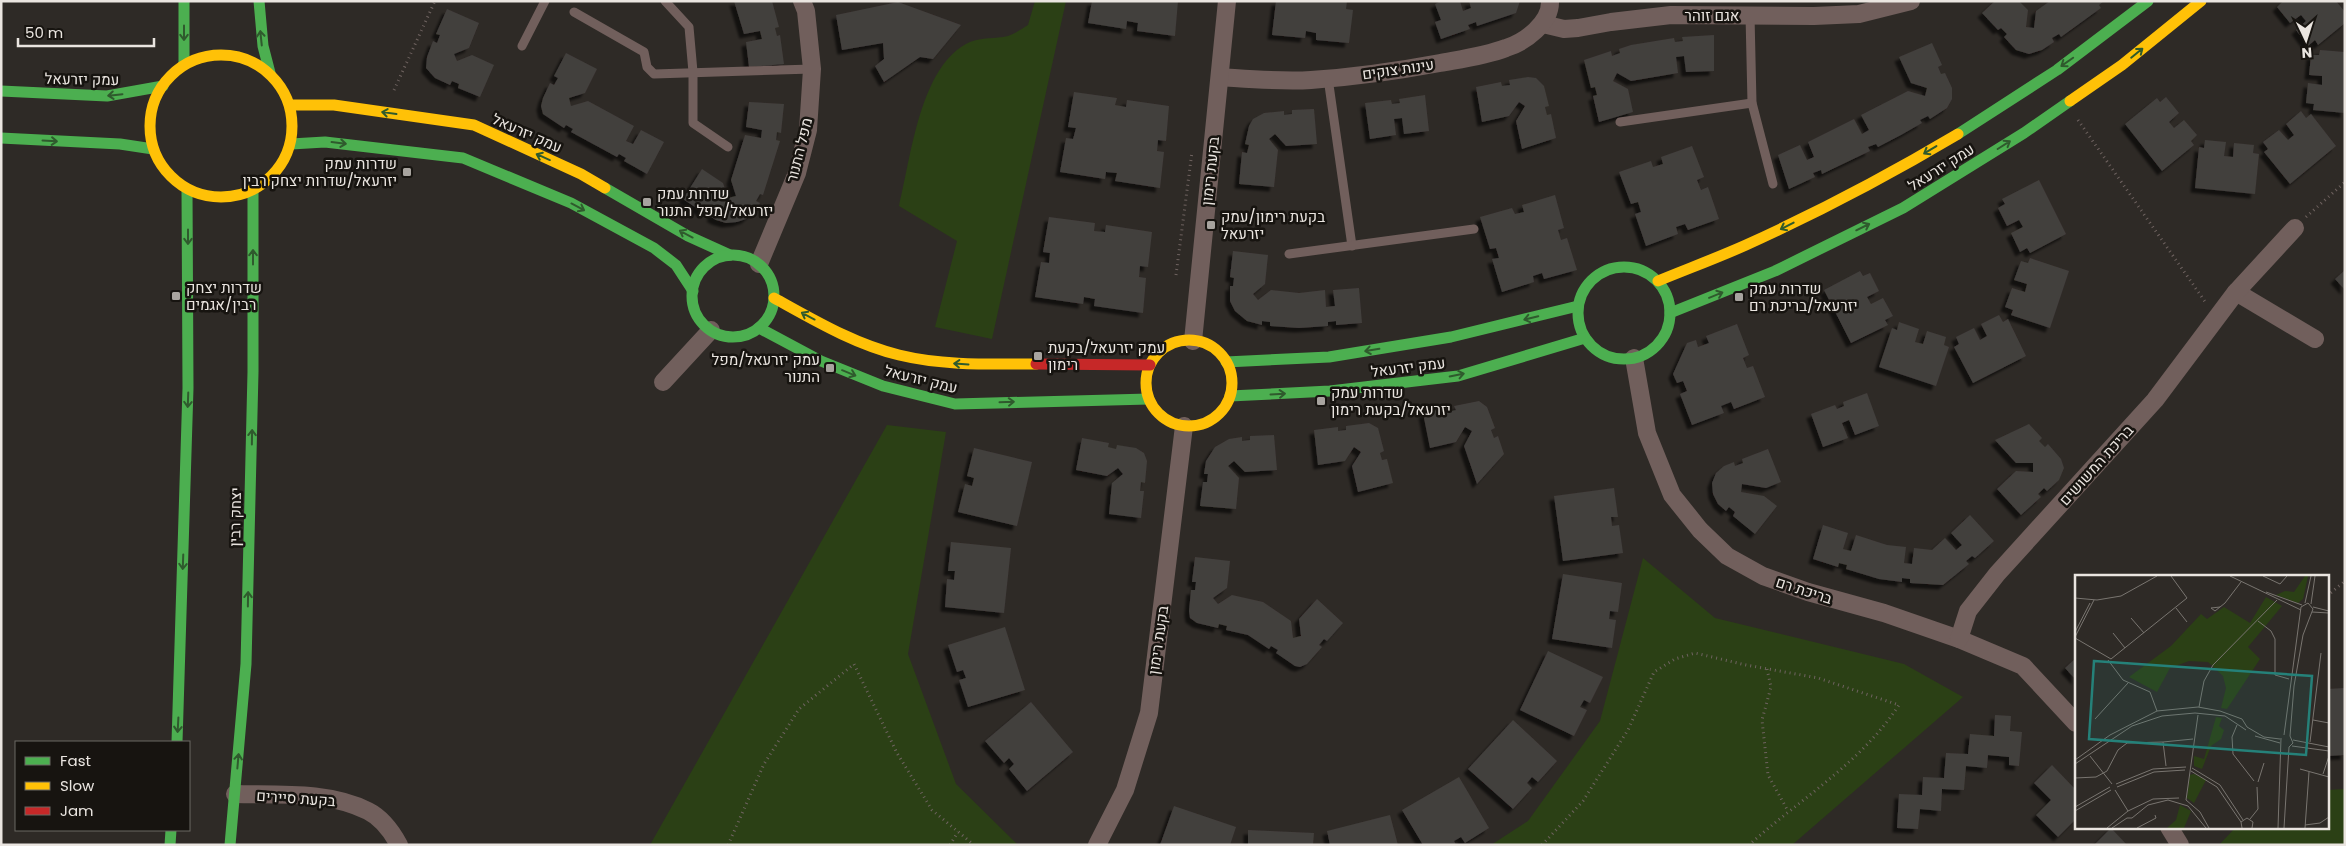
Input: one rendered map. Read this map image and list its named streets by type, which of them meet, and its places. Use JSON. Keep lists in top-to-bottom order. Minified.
{"streets":{"main road":["עמק יזרעאל","יצחק רבין"],"street":["אגם זוהר","עינות צוקים","מפל התנור","בקעת רימון","בריכת המשושים","בריכת רם","בקעת סיירים"]},"crossings":[["אגם זוהר","עינות צוקים"],["עינות צוקים","בקעת רימון"],["עמק יזרעאל","מפל התנור"],["עמק יזרעאל","בקעת רימון"],["עמק יזרעאל","יצחק רבין"],["עמק יזרעאל","בריכת רם"],["בריכת המשושים","בריכת רם"],["יצחק רבין","בקעת סיירים"]],"places":{"transit":["שדרות עמק יזרעאל/שדרות יצחק רבין","שדרות עמק יזרעאל/מפל התנור","בקעת רימון/עמק יזרעאל","שדרות יצחק רבין/אגמים","שדרות עמק יזרעאל/בריכת רם","עמק יזרעאל/בקעת רימון","עמק יזרעאל/מפל התנור","שדרות עמק יזרעאל/בקעת רימון"]},"legend":["Fast","Slow","Jam"],"scale_bar":"50 m","north":"bottom"}
